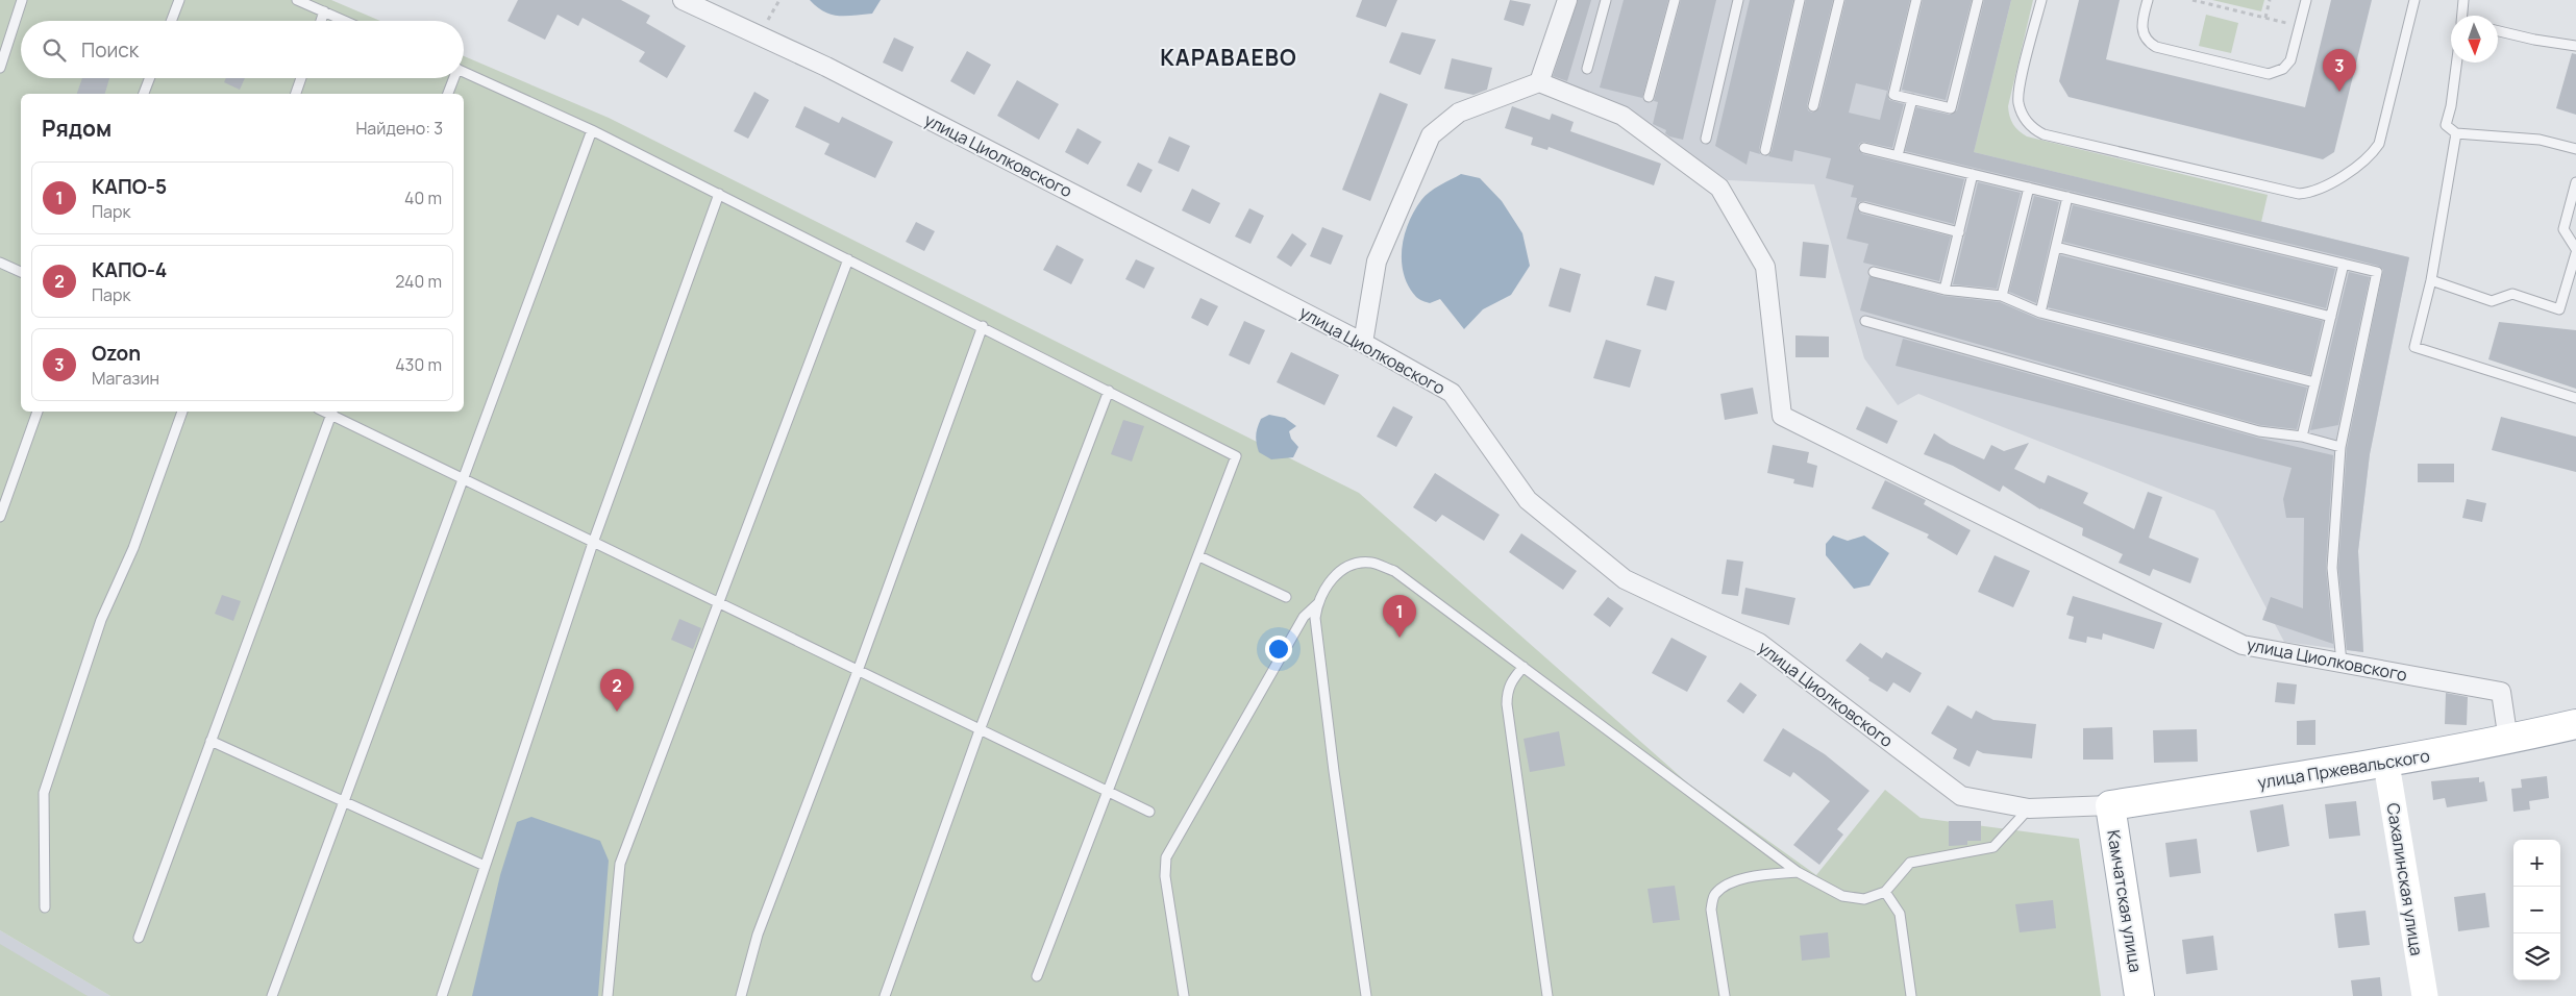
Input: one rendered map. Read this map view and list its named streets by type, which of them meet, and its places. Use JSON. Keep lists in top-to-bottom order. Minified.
{"streets":{"main road":["улица Пржевальского","Сахалинская улица","Камчатская улица"],"street":["улица Циолковского"]},"crossings":[["улица Циолковского","улица Пржевальского"],["улица Циолковского","Камчатская улица"],["улица Пржевальского","Сахалинская улица"],["улица Пржевальского","Камчатская улица"]],"districts":["КАРАВАЕВО"],"north":"bottom","page":{"search":"Поиск","pins":["3","1","2"],"heading":["Рядом","Найдено: 3"],"list":[{"mark":"1","name":"КАПО-5","note":"Парк","value":"40 m"},{"mark":"2","name":"КАПО-4","note":"Парк","value":"240 m"},{"mark":"3","name":"Ozon","note":"Магазин","value":"430 m"}],"map_buttons":["+","−"]}}
